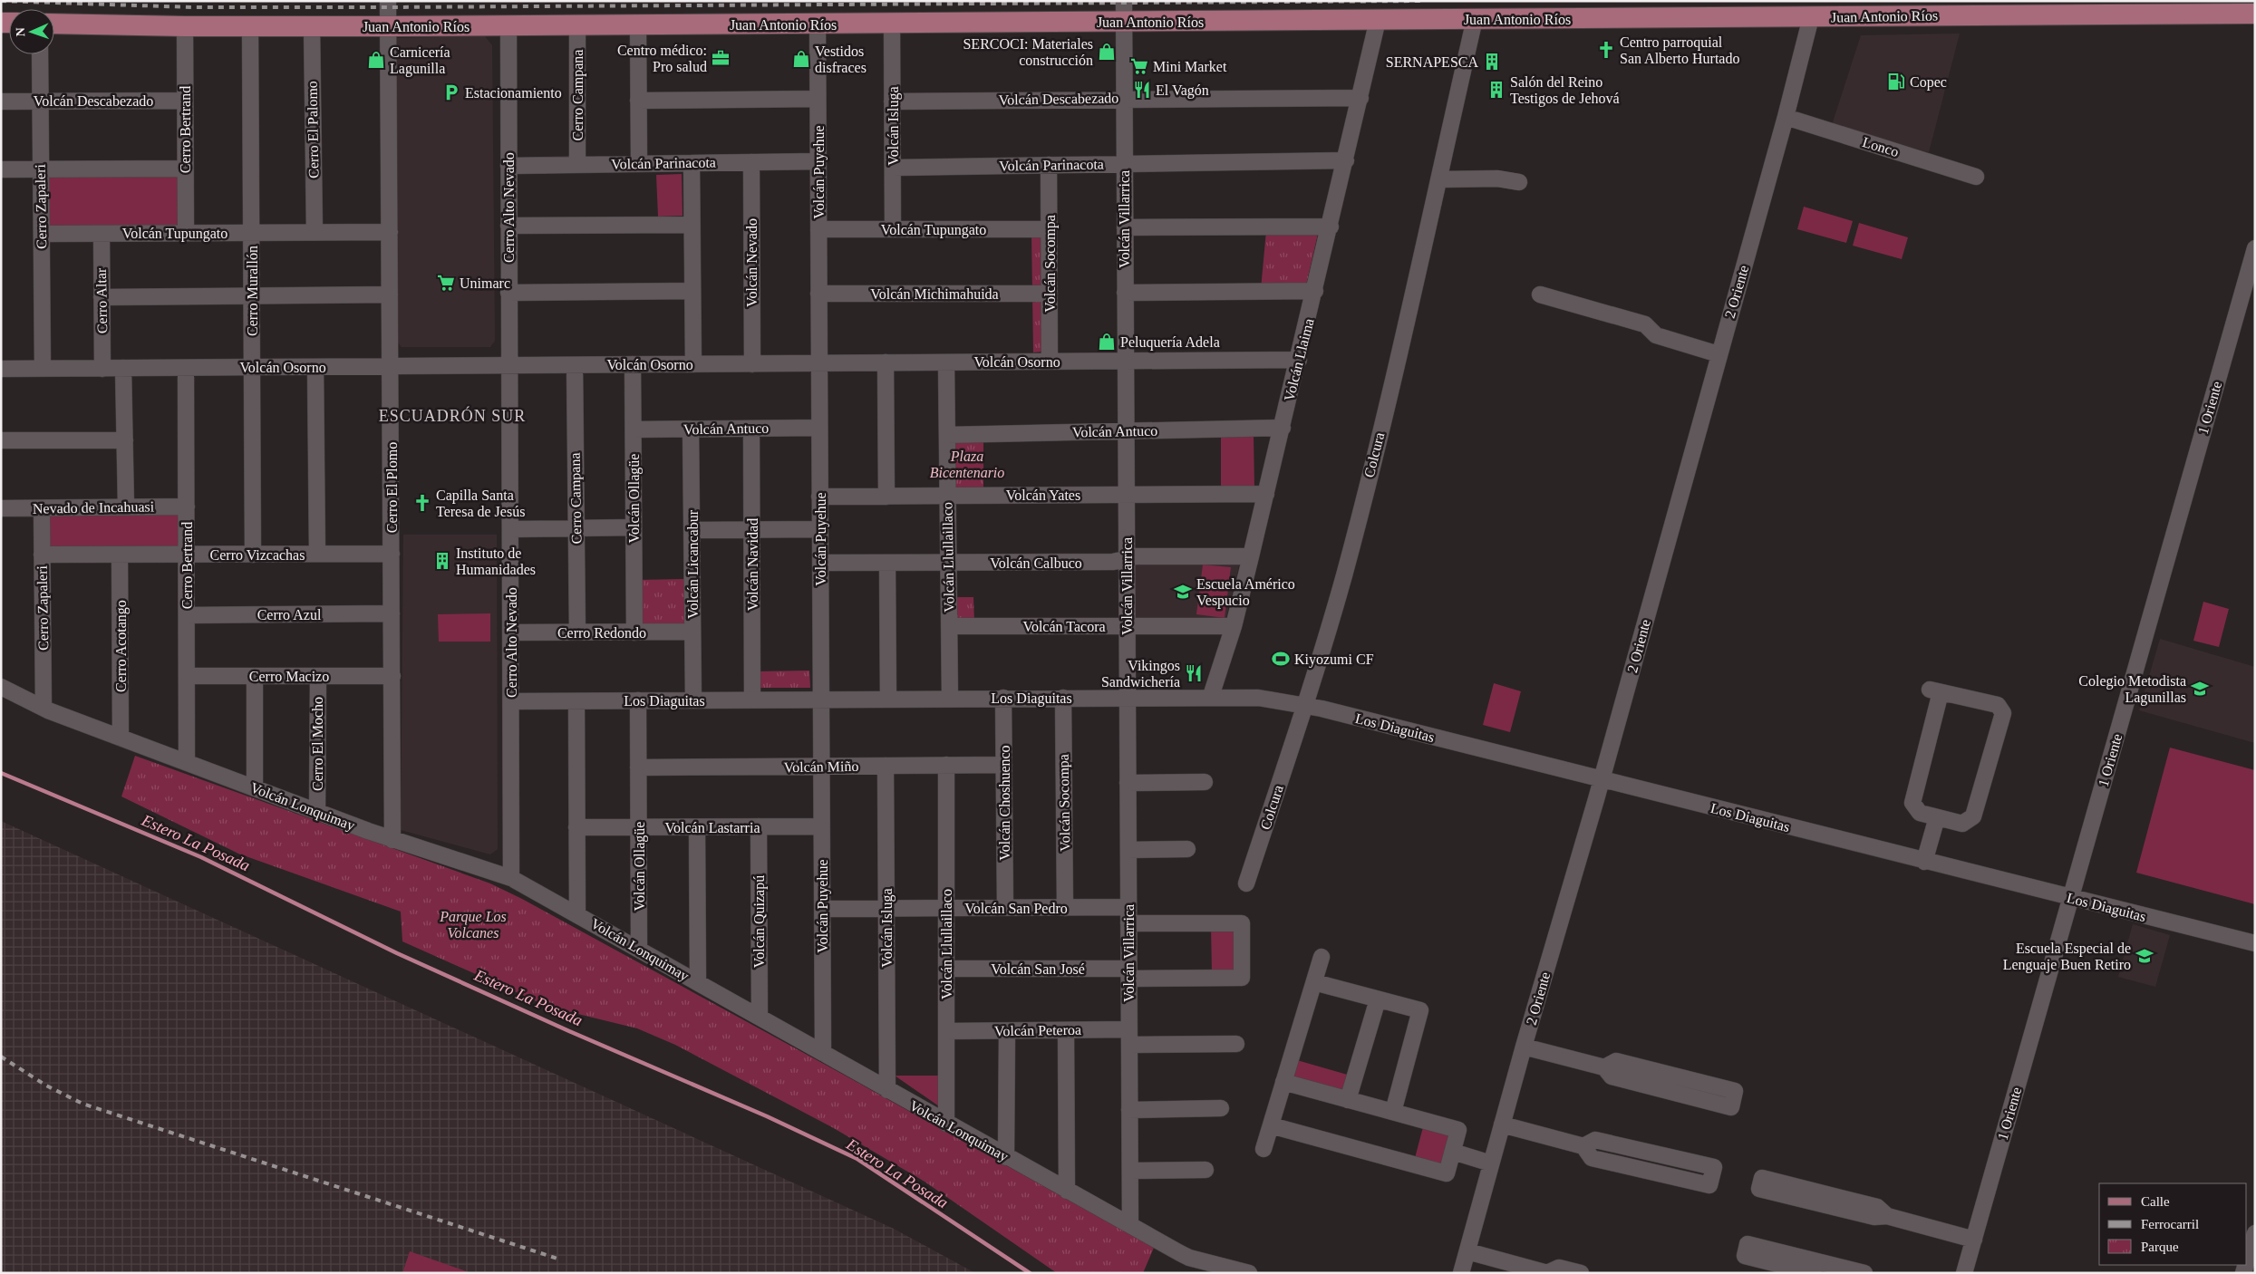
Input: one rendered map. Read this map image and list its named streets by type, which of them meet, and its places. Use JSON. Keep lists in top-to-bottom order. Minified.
{"streets":{"main road":["Juan Antonio Ríos"],"street":["Cerro Campana","Volcán Descabezado","Volcán Isluga","Cerro Bertrand","Cerro El Palomo","Lonco","Volcán Parinacota","Volcán Puyehue","Cerro Zapaleri","Cerro Alto Nevado","Volcán Villarrica","Volcán Tupungato","Volcán Nevado","Volcán Socompa","Cerro Murallón","2 Oriente","Volcán Michimahuida","Cerro Altar","Volcán Llaima","Volcán Osorno","1 Oriente","Volcán Antuco","Colcura","Cerro El Plomo","Volcán Yates","Volcán Ollagüe","Nevado de Incahuasi","Cerro Vizcachas","Volcán Llullaillaco","Volcán Calbuco","Volcán Licancabur","Volcán Navidad","Cerro Azul","Volcán Tacora","Cerro Redondo","Cerro Acotango","Cerro Macizo","Los Diaguitas","Cerro El Mocho","Volcán Miño","Volcán Choshuenco","Volcán Lonquimay","Volcán Lastarria","Volcán San Pedro","Volcán Quizapú","Volcán San José","Volcán Peteroa"]},"crossings":[["Juan Antonio Ríos","Cerro Campana"],["Juan Antonio Ríos","Volcán Isluga"],["Juan Antonio Ríos","Cerro Bertrand"],["Juan Antonio Ríos","Cerro El Palomo"],["Juan Antonio Ríos","Volcán Puyehue"],["Juan Antonio Ríos","Cerro Alto Nevado"],["Juan Antonio Ríos","Volcán Villarrica"],["Juan Antonio Ríos","Cerro Murallón"],["Juan Antonio Ríos","2 Oriente"],["Juan Antonio Ríos","Volcán Llaima"],["Juan Antonio Ríos","Colcura"],["Juan Antonio Ríos","Cerro El Plomo"],["Cerro Campana","Volcán Parinacota"],["Cerro Campana","Volcán Osorno"],["Cerro Campana","Cerro Redondo"],["Volcán Descabezado","Volcán Isluga"],["Volcán Descabezado","Cerro Bertrand"],["Volcán Descabezado","Cerro Zapaleri"],["Volcán Descabezado","Volcán Villarrica"],["Volcán Descabezado","Volcán Llaima"],["Volcán Isluga","Volcán Parinacota"],["Volcán Isluga","Volcán Tupungato"],["Volcán Isluga","Volcán Miño"],["Volcán Isluga","Volcán Lonquimay"],["Volcán Isluga","Volcán San Pedro"],["Cerro Bertrand","Volcán Tupungato"],["Cerro Bertrand","Volcán Osorno"],["Cerro Bertrand","Nevado de Incahuasi"],["Cerro Bertrand","Cerro Vizcachas"],["Cerro Bertrand","Cerro Azul"],["Cerro Bertrand","Cerro Macizo"],["Cerro Bertrand","Volcán Lonquimay"],["Cerro El Palomo","Volcán Tupungato"],["Lonco","2 Oriente"],["Volcán Parinacota","Volcán Puyehue"],["Volcán Parinacota","Cerro Alto Nevado"],["Volcán Parinacota","Volcán Villarrica"],["Volcán Parinacota","Volcán Nevado"],["Volcán Parinacota","Volcán Socompa"],["Volcán Parinacota","Volcán Llaima"],["Volcán Puyehue","Volcán Tupungato"],["Volcán Puyehue","Volcán Michimahuida"],["Volcán Puyehue","Volcán Osorno"],["Volcán Puyehue","Volcán Antuco"],["Volcán Puyehue","Volcán Yates"],["Volcán Puyehue","Volcán Calbuco"],["Volcán Puyehue","Los Diaguitas"],["Volcán Puyehue","Volcán Miño"],["Volcán Puyehue","Volcán Lonquimay"],["Volcán Puyehue","Volcán Lastarria"],["Volcán Puyehue","Volcán San Pedro"],["Cerro Zapaleri","Volcán Tupungato"],["Cerro Zapaleri","Volcán Osorno"],["Cerro Zapaleri","Nevado de Incahuasi"],["Cerro Zapaleri","Cerro Vizcachas"],["Cerro Zapaleri","Volcán Lonquimay"],["Cerro Alto Nevado","Volcán Osorno"],["Cerro Alto Nevado","Cerro Redondo"],["Cerro Alto Nevado","Los Diaguitas"],["Cerro Alto Nevado","Volcán Lonquimay"],["Volcán Villarrica","Volcán Osorno"],["Volcán Villarrica","Volcán Antuco"],["Volcán Villarrica","Volcán Yates"],["Volcán Villarrica","Volcán Calbuco"],["Volcán Villarrica","Volcán Tacora"],["Volcán Villarrica","Los Diaguitas"],["Volcán Villarrica","Volcán Lonquimay"],["Volcán Villarrica","Volcán San Pedro"],["Volcán Villarrica","Volcán San José"],["Volcán Villarrica","Volcán Peteroa"],["Volcán Tupungato","Volcán Socompa"],["Volcán Tupungato","Cerro Murallón"],["Volcán Tupungato","Cerro Altar"],["Volcán Tupungato","Cerro El Plomo"],["Volcán Nevado","Volcán Osorno"],["Volcán Socompa","Volcán Michimahuida"],["Volcán Socompa","Volcán Osorno"],["Volcán Socompa","Los Diaguitas"],["Volcán Socompa","Volcán San Pedro"],["Cerro Murallón","Volcán Osorno"],["Cerro Murallón","Cerro Vizcachas"],["2 Oriente","Los Diaguitas"],["Cerro Altar","Volcán Osorno"],["Volcán Llaima","Volcán Osorno"],["Volcán Llaima","Volcán Antuco"],["Volcán Llaima","Volcán Yates"],["Volcán Llaima","Volcán Calbuco"],["Volcán Llaima","Volcán Tacora"],["Volcán Llaima","Los Diaguitas"],["Volcán Osorno","Cerro El Plomo"],["Volcán Osorno","Volcán Ollagüe"],["Volcán Osorno","Volcán Llullaillaco"],["1 Oriente","Los Diaguitas"],["Volcán Antuco","Volcán Ollagüe"],["Volcán Antuco","Volcán Llullaillaco"],["Volcán Antuco","Volcán Licancabur"],["Volcán Antuco","Volcán Navidad"],["Colcura","Los Diaguitas"],["Cerro El Plomo","Cerro Vizcachas"],["Cerro El Plomo","Cerro Azul"],["Cerro El Plomo","Cerro Macizo"],["Cerro El Plomo","Volcán Lonquimay"],["Volcán Yates","Volcán Llullaillaco"],["Volcán Ollagüe","Cerro Redondo"],["Volcán Ollagüe","Los Diaguitas"],["Volcán Ollagüe","Volcán Miño"],["Volcán Ollagüe","Volcán Lonquimay"],["Volcán Ollagüe","Volcán Lastarria"],["Cerro Vizcachas","Cerro Acotango"],["Volcán Llullaillaco","Volcán Calbuco"],["Volcán Llullaillaco","Volcán Tacora"],["Volcán Llullaillaco","Los Diaguitas"],["Volcán Llullaillaco","Volcán Miño"],["Volcán Llullaillaco","Volcán Lonquimay"],["Volcán Llullaillaco","Volcán San Pedro"],["Volcán Llullaillaco","Volcán San José"],["Volcán Llullaillaco","Volcán Peteroa"],["Volcán Licancabur","Cerro Redondo"],["Volcán Licancabur","Los Diaguitas"],["Volcán Navidad","Los Diaguitas"],["Cerro Acotango","Volcán Lonquimay"],["Cerro Macizo","Cerro El Mocho"],["Los Diaguitas","Volcán Choshuenco"],["Cerro El Mocho","Volcán Lonquimay"],["Volcán Miño","Volcán Choshuenco"],["Volcán Choshuenco","Volcán San Pedro"],["Volcán Lonquimay","Volcán Quizapú"],["Volcán Lastarria","Volcán Quizapú"]],"districts":["ESCUADRÓN SUR"],"water":["Estero La Posada"],"parks":["Plaza Bicentenario","Parque Los Volcanes"],"places":{"church":["Centro parroquial San Alberto Hurtado","Capilla Santa Teresa de Jesús"],"shop":["SERCOCI: Materiales construcción","Vestidos disfraces","Carnicería Lagunilla","Peluquería Adela"],"office":["Centro médico: Pro salud"],"building":["SERNAPESCA","Salón del Reino Testigos de Jehová","Instituto de Humanidades"],"supermarket":["Mini Market","Unimarc"],"fuel station":["Copec"],"restaurant":["El Vagón","Vikingos Sandwichería"],"parking":["Estacionamiento"],"school or university":["Escuela Américo Vespucio","Colegio Metodista Lagunillas","Escuela Especial de Lenguaje Buen Retiro"],"sports":["Kiyozumi CF"]},"legend":["Calle","Ferrocarril","Parque"],"north":"left"}
